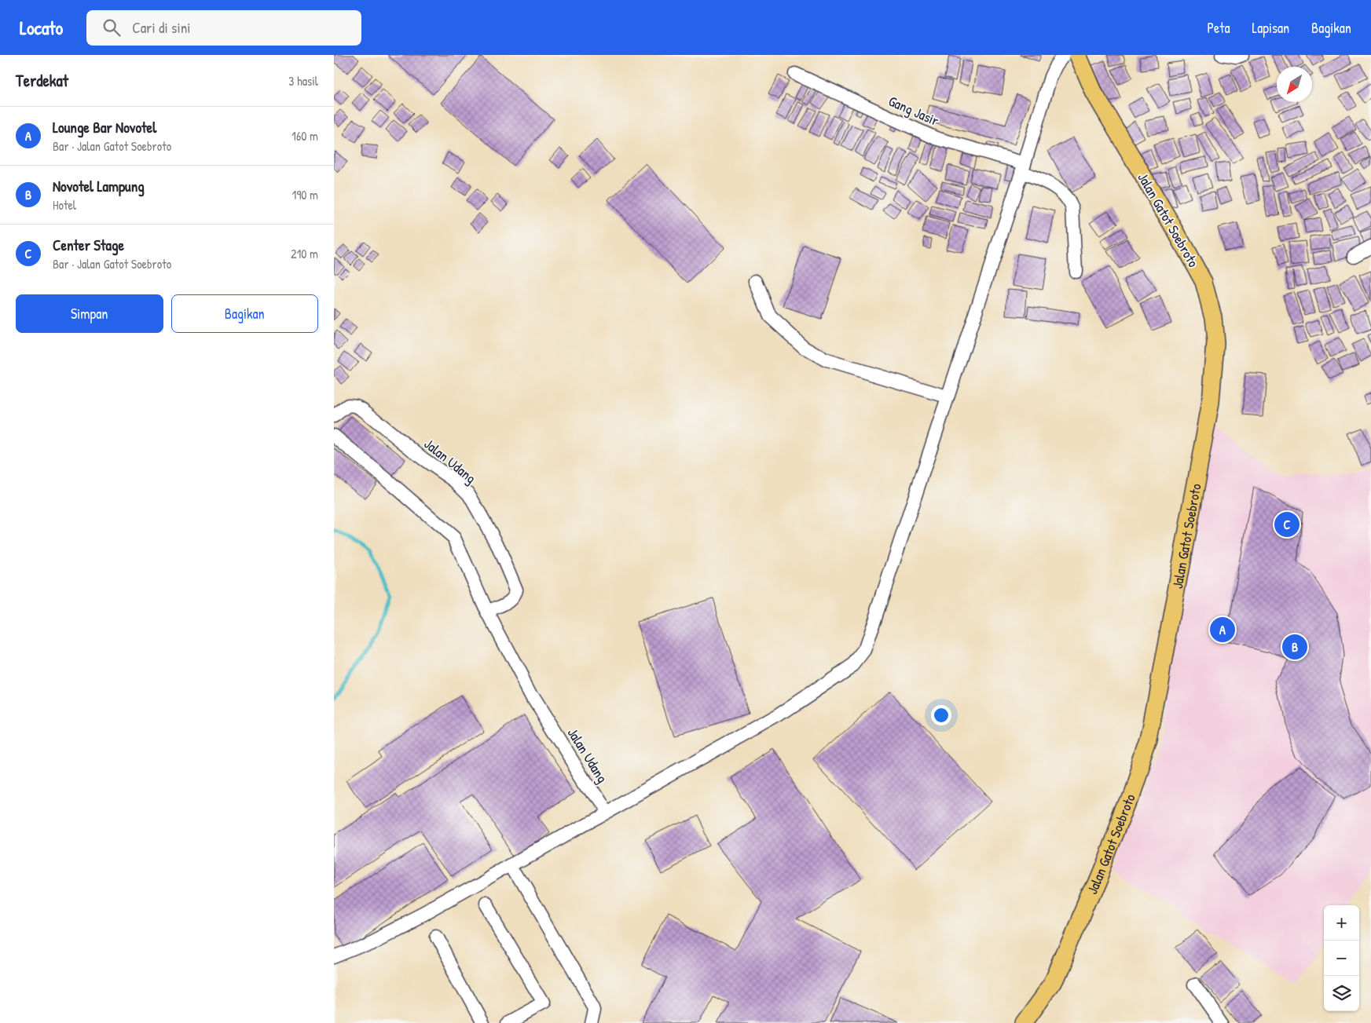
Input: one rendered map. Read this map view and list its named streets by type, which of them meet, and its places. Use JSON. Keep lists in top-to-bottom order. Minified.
{"streets":{"main road":["Jalan Gatot Soebroto"],"street":["Gang Jasir","Jalan Udang"]},"north":"bottom left","page":{"header":"Locato","search":"Cari di sini","nav":["Peta","Lapisan","Bagikan"],"heading":["Terdekat","3 hasil"],"list":[{"mark":"A","name":"Lounge Bar Novotel","note":"Bar · Jalan Gatot Soebroto","value":"160 m"},{"mark":"B","name":"Novotel Lampung","note":"Hotel","value":"190 m"},{"mark":"C","name":"Center Stage","note":"Bar · Jalan Gatot Soebroto","value":"210 m"}],"buttons":["Simpan","Bagikan"],"pins":["C","A","B"],"map_buttons":["+","−"]}}
